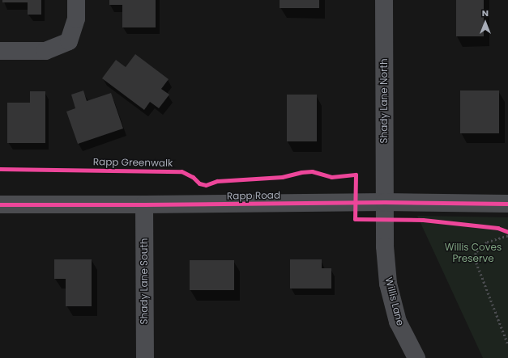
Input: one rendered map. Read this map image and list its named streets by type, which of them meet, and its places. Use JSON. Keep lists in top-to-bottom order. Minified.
{"streets":{"street":["Shady Lane North","Rapp Road","Shady Lane South","Willis Lane"],"cycle path":["Rapp Greenwalk"]},"crossings":[["Shady Lane North","Rapp Road"],["Shady Lane North","Willis Lane"],["Rapp Road","Shady Lane South"],["Rapp Road","Willis Lane"]],"parks":["Willis Coves Preserve"],"north":"top"}
